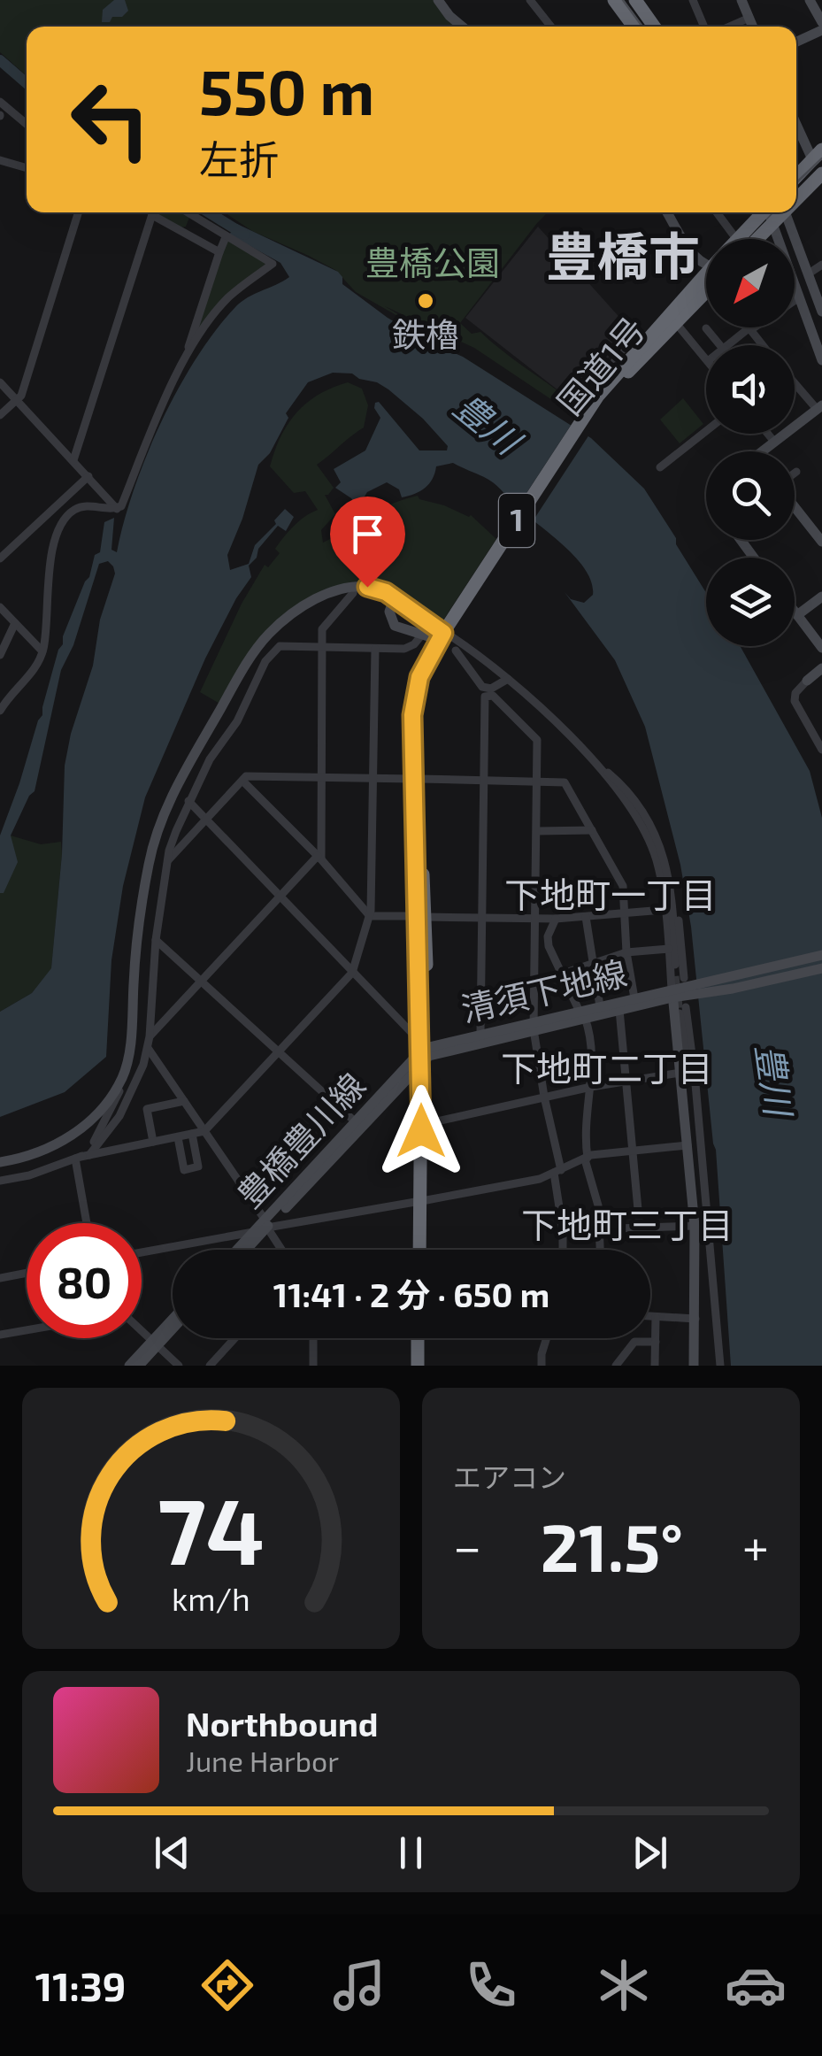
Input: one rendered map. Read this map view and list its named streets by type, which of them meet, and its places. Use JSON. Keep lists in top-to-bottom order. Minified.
{"streets":{"highway":["国道1号","1"],"main road":["清須下地線","豊橋豊川線"]},"crossings":[["国道1号","清須下地線"],["国道1号","豊橋豊川線"],["清須下地線","豊橋豊川線"]],"districts":["豊橋市","下地町一丁目","下地町二丁目","下地町三丁目"],"water":["豊川"],"parks":["豊橋公園"],"places":["鉄櫓"],"north":"bottom left","page":{"turn":["550 m","左折"],"limit":"80","trip":"11:41 · 2 分 · 650 m","tile":"エアコン","heat":["−","21.5°","+"],"song":["Northbound","June Harbor"],"tabs":"11:39","gauge":["74","km/h"]}}
